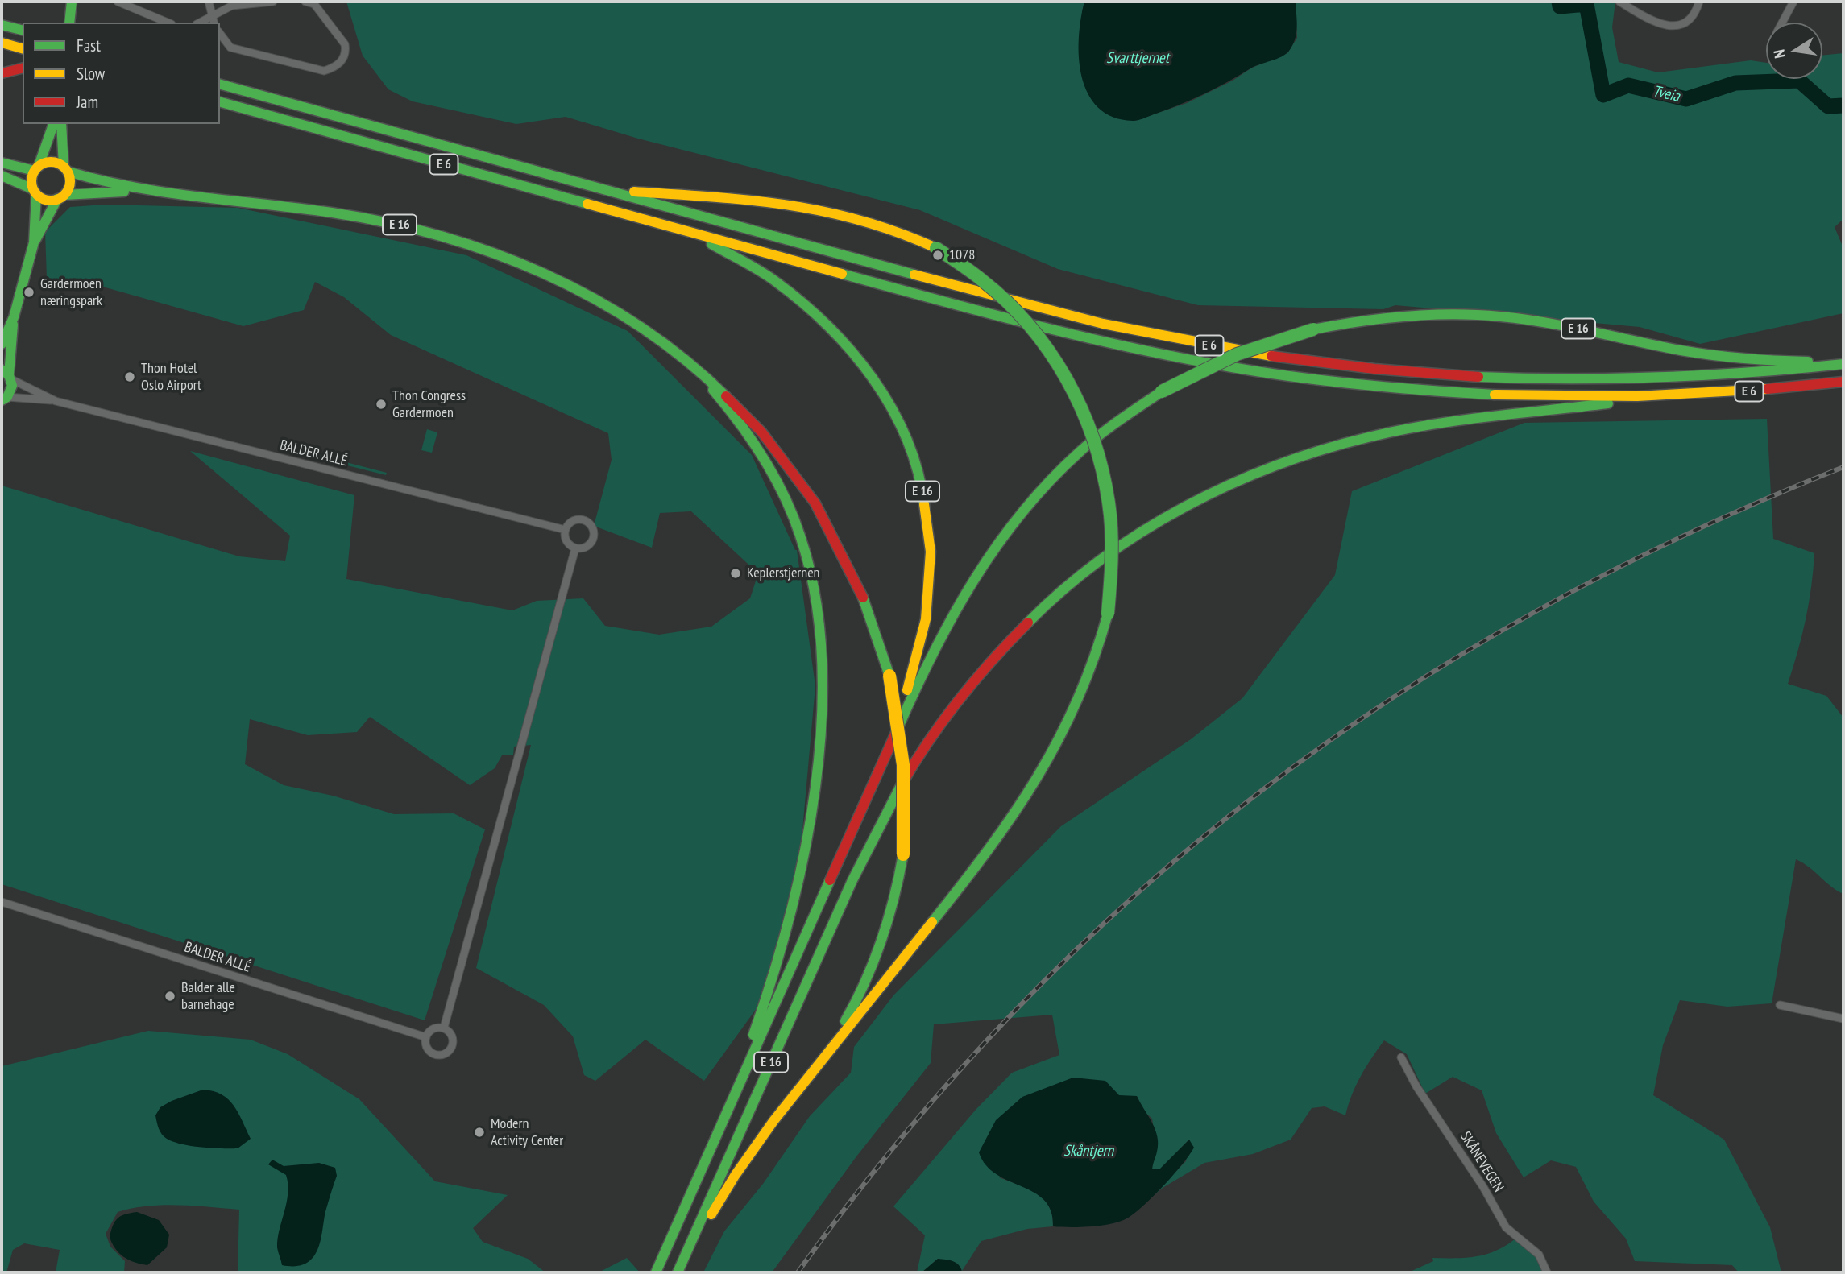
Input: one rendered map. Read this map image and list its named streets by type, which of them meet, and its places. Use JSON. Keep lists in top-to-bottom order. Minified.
{"streets":{"main road":["E 6","E 16"],"street":["BALDER ALLÉ","SKÅNEVEGEN"]},"crossings":[["E 6","E 16"]],"water":["Svarttjernet","Tveia","Skåntjern"],"places":["1078","Gardermoen næringspark","Thon Hotel Oslo Airport","Thon Congress Gardermoen","Keplerstjernen","Balder alle barnehage","Modern Activity Center"],"legend":["Fast","Slow","Jam"],"north":"left"}
